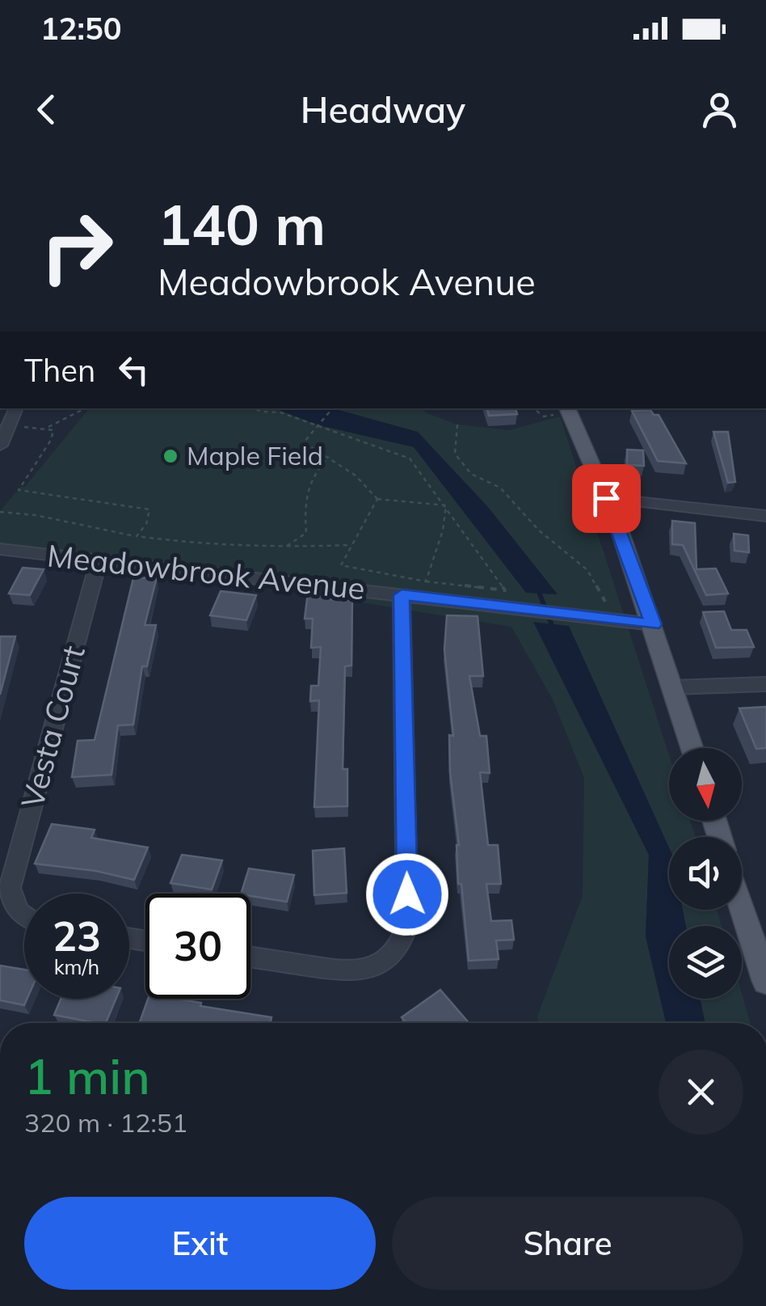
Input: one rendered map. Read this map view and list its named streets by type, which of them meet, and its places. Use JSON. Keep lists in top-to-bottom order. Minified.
{"streets":{"street":["Meadowbrook Avenue","Vesta Court"]},"crossings":[["Meadowbrook Avenue","Vesta Court"]],"places":["Maple Field"],"north":"bottom","page":{"status":"12:50","header":"Headway","turn":["140 m","Meadowbrook Avenue"],"then":"Then","speed":"23 km/h","limit":"30","heading":["1 min","320 m · 12:51"],"buttons":["Exit","Share"]}}
